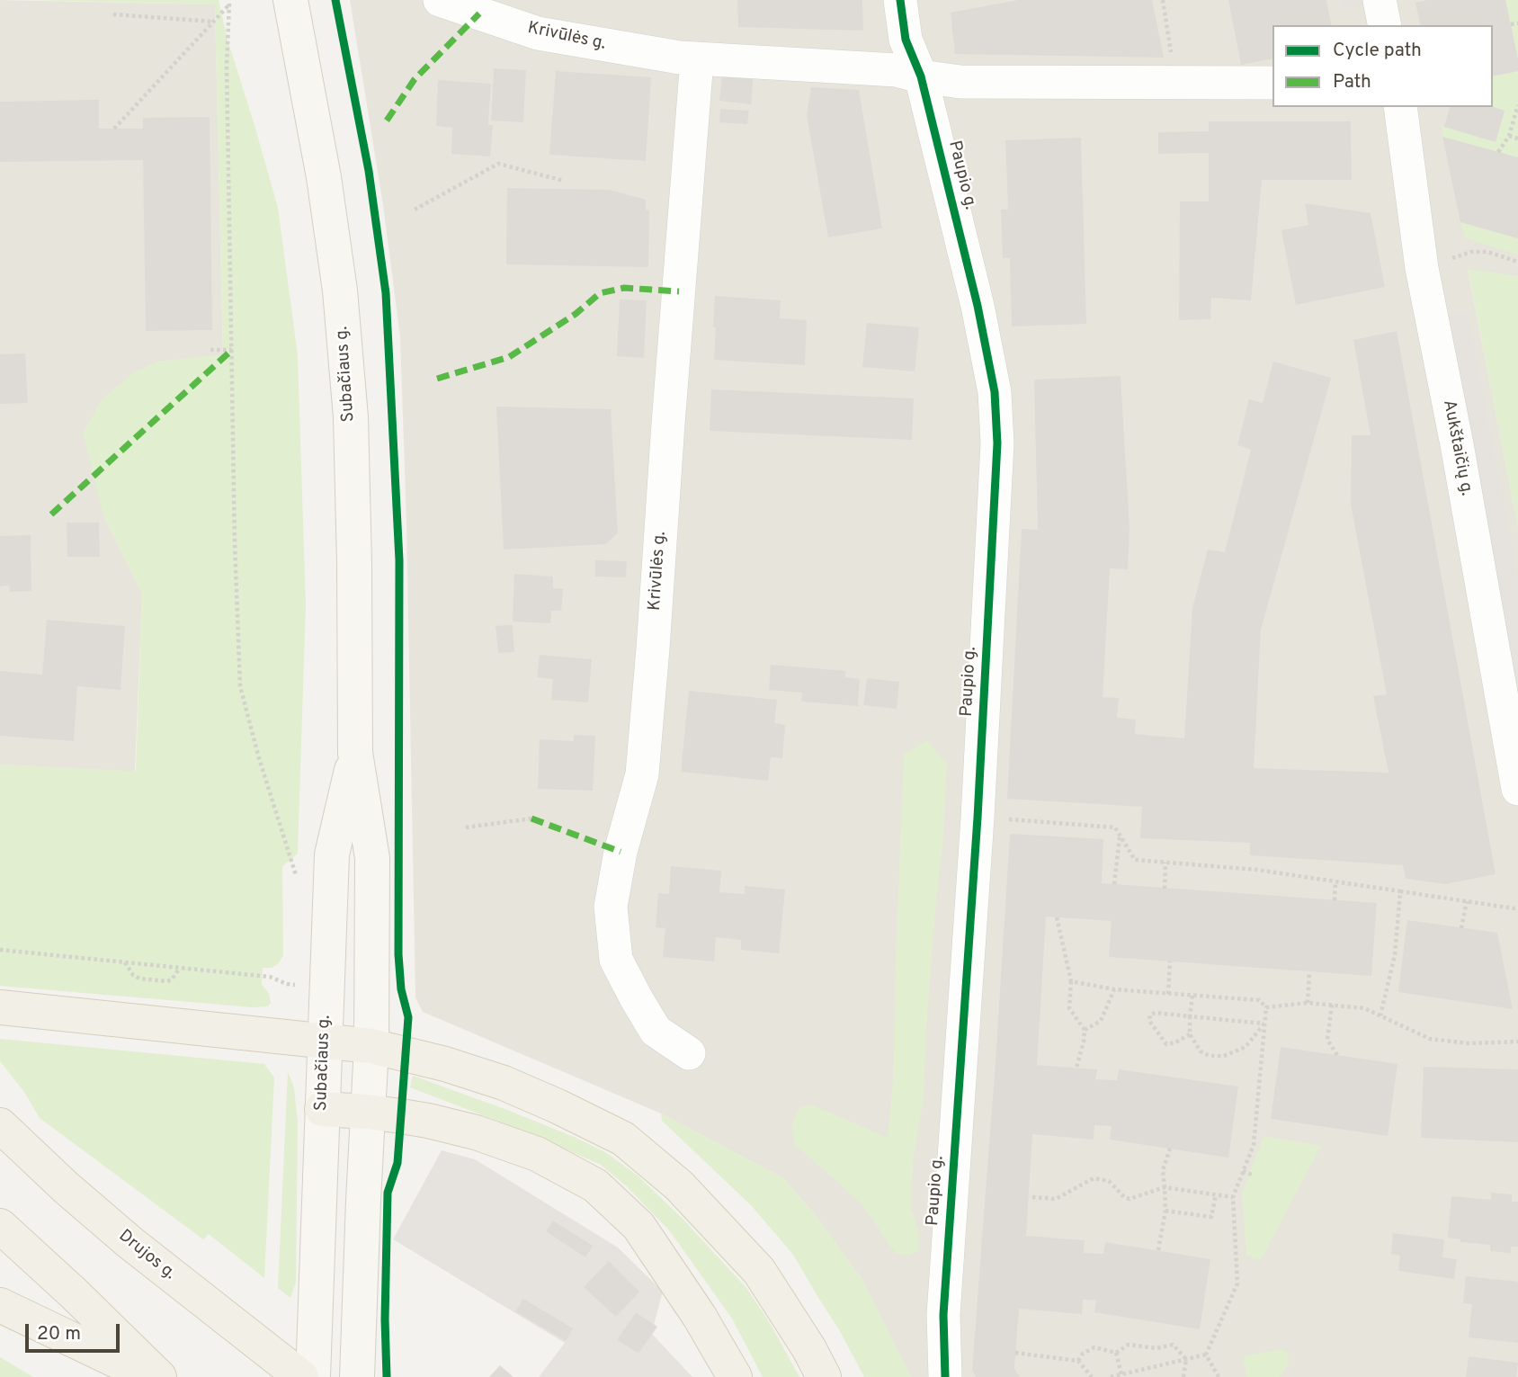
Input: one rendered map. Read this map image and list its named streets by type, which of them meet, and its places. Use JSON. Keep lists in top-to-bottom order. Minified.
{"streets":{"main road":["Subačiaus g.","Drujos g."],"street":["Krivūlės g.","Paupio g.","Aukštaičių g."]},"crossings":[["Krivūlės g.","Paupio g."]],"legend":["Cycle path","Path"],"scale_bar":"20 m"}
